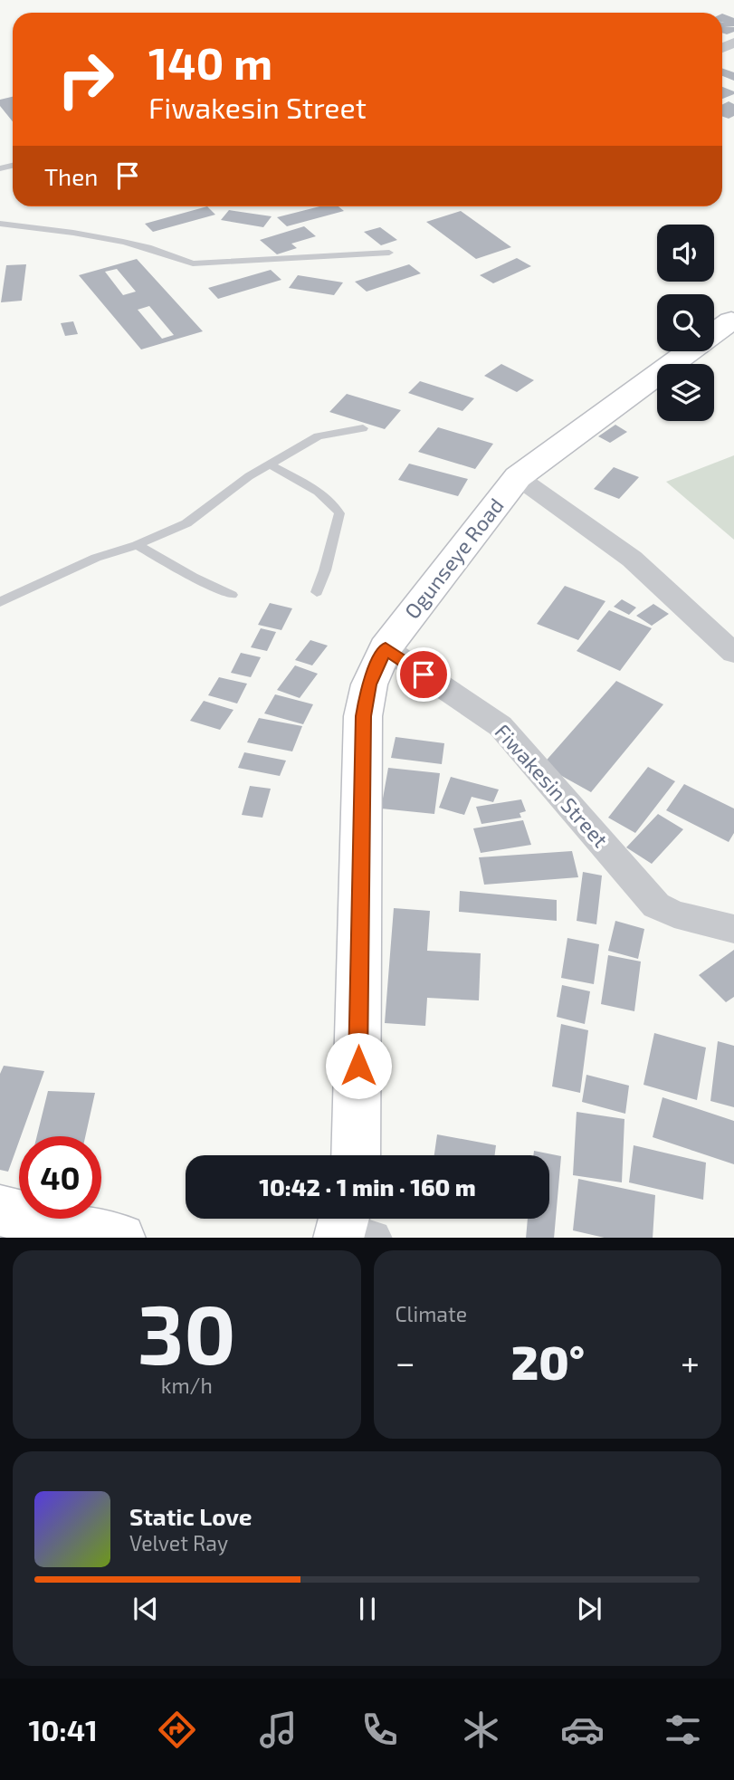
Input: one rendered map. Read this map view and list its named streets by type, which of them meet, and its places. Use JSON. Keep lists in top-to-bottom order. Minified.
{"streets":{"street":["Ogunseye Road","Fiwakesin Street"]},"crossings":[["Ogunseye Road","Fiwakesin Street"]],"page":{"turn":["140 m","Fiwakesin Street"],"then":"Then","limit":"40","trip":"10:42 · 1 min · 160 m","tile":[["30","km/h"],"Climate"],"heat":["−","20°","+"],"song":["Static Love","Velvet Ray"],"tabs":"10:41"}}
